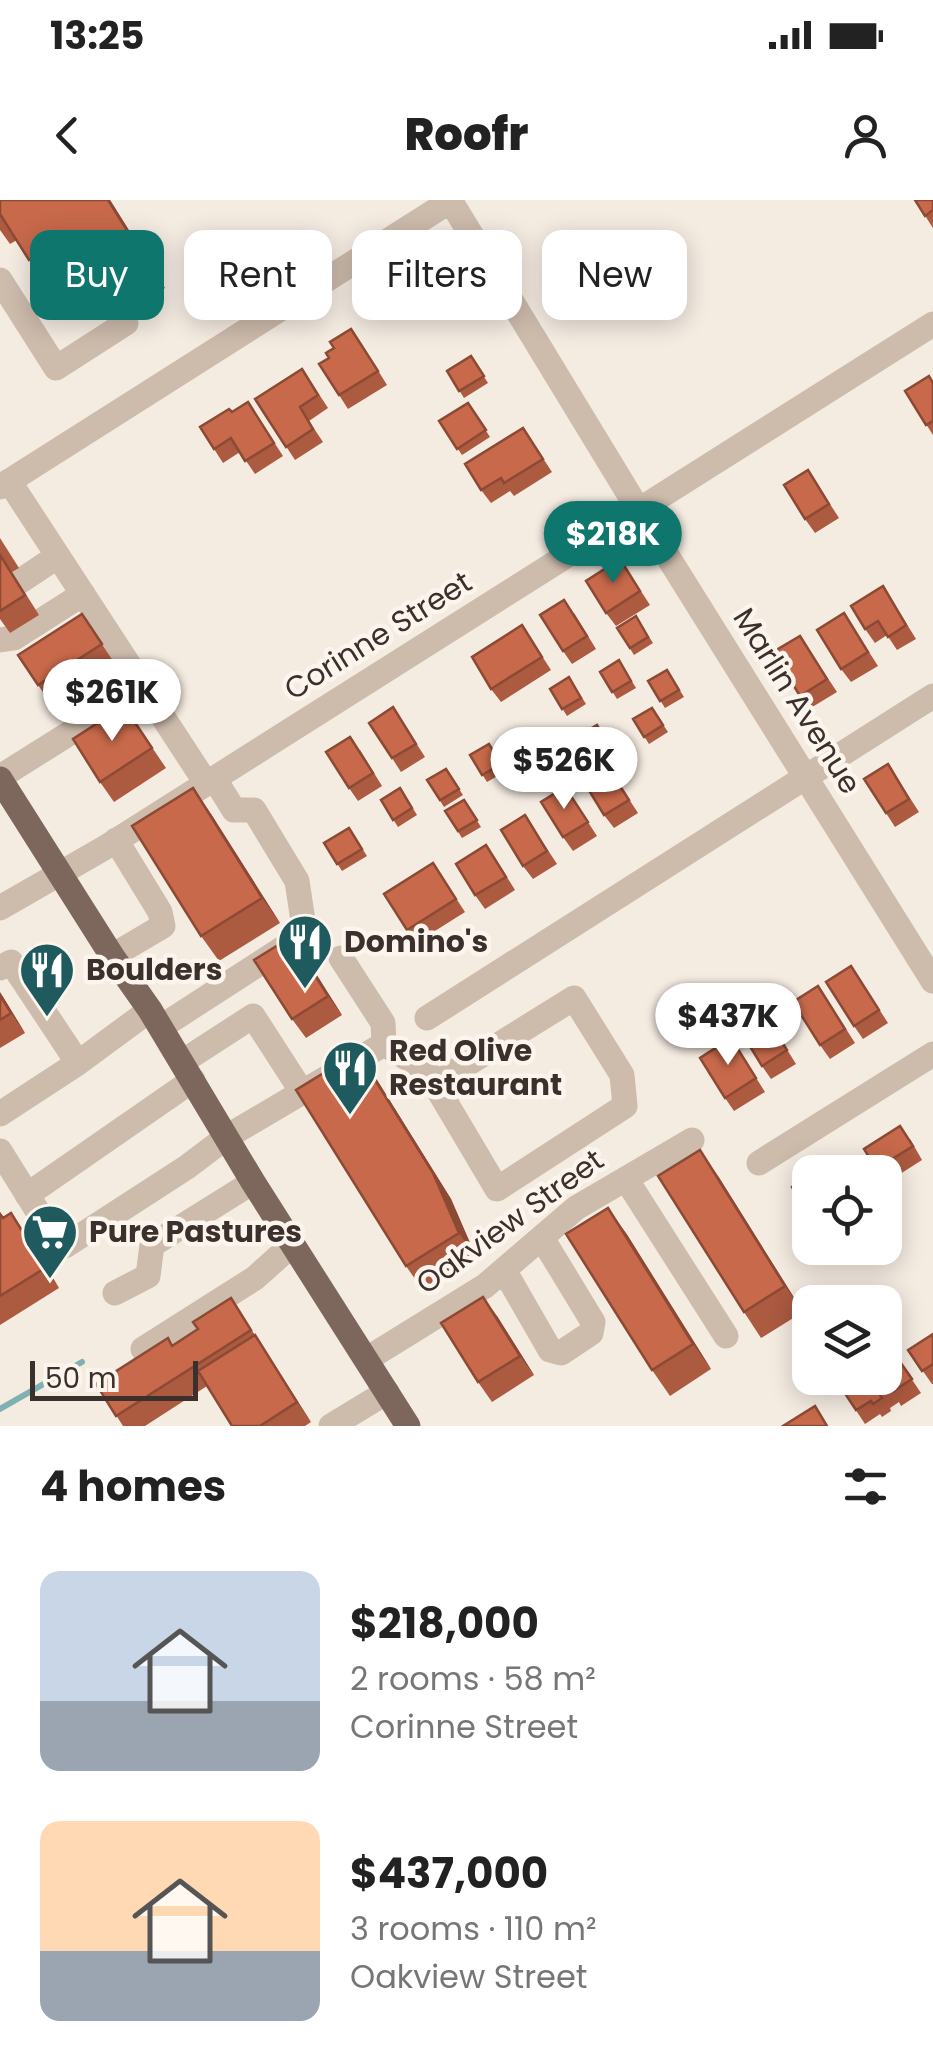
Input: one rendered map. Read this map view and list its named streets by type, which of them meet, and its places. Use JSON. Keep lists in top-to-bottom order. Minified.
{"streets":{"street":["Corinne Street","Marlin Avenue","Oakview Street"]},"crossings":[["Corinne Street","Marlin Avenue"]],"places":{"restaurant":["Domino's","Boulders","Red Olive Restaurant"],"supermarket":["Pure Pastures"]},"scale_bar":"50 m","page":{"status":"13:25","header":"Roofr","chip":["Buy","Rent","Filters","New"],"price":["$218K","$261K","$526K","$437K"],"scale":"50 m","heading":"4 homes","list":[{"name":"$218,000","note":"2 rooms · 58 m² · Corinne Street"},{"name":"$437,000","note":"3 rooms · 110 m² · Oakview Street"}]}}
